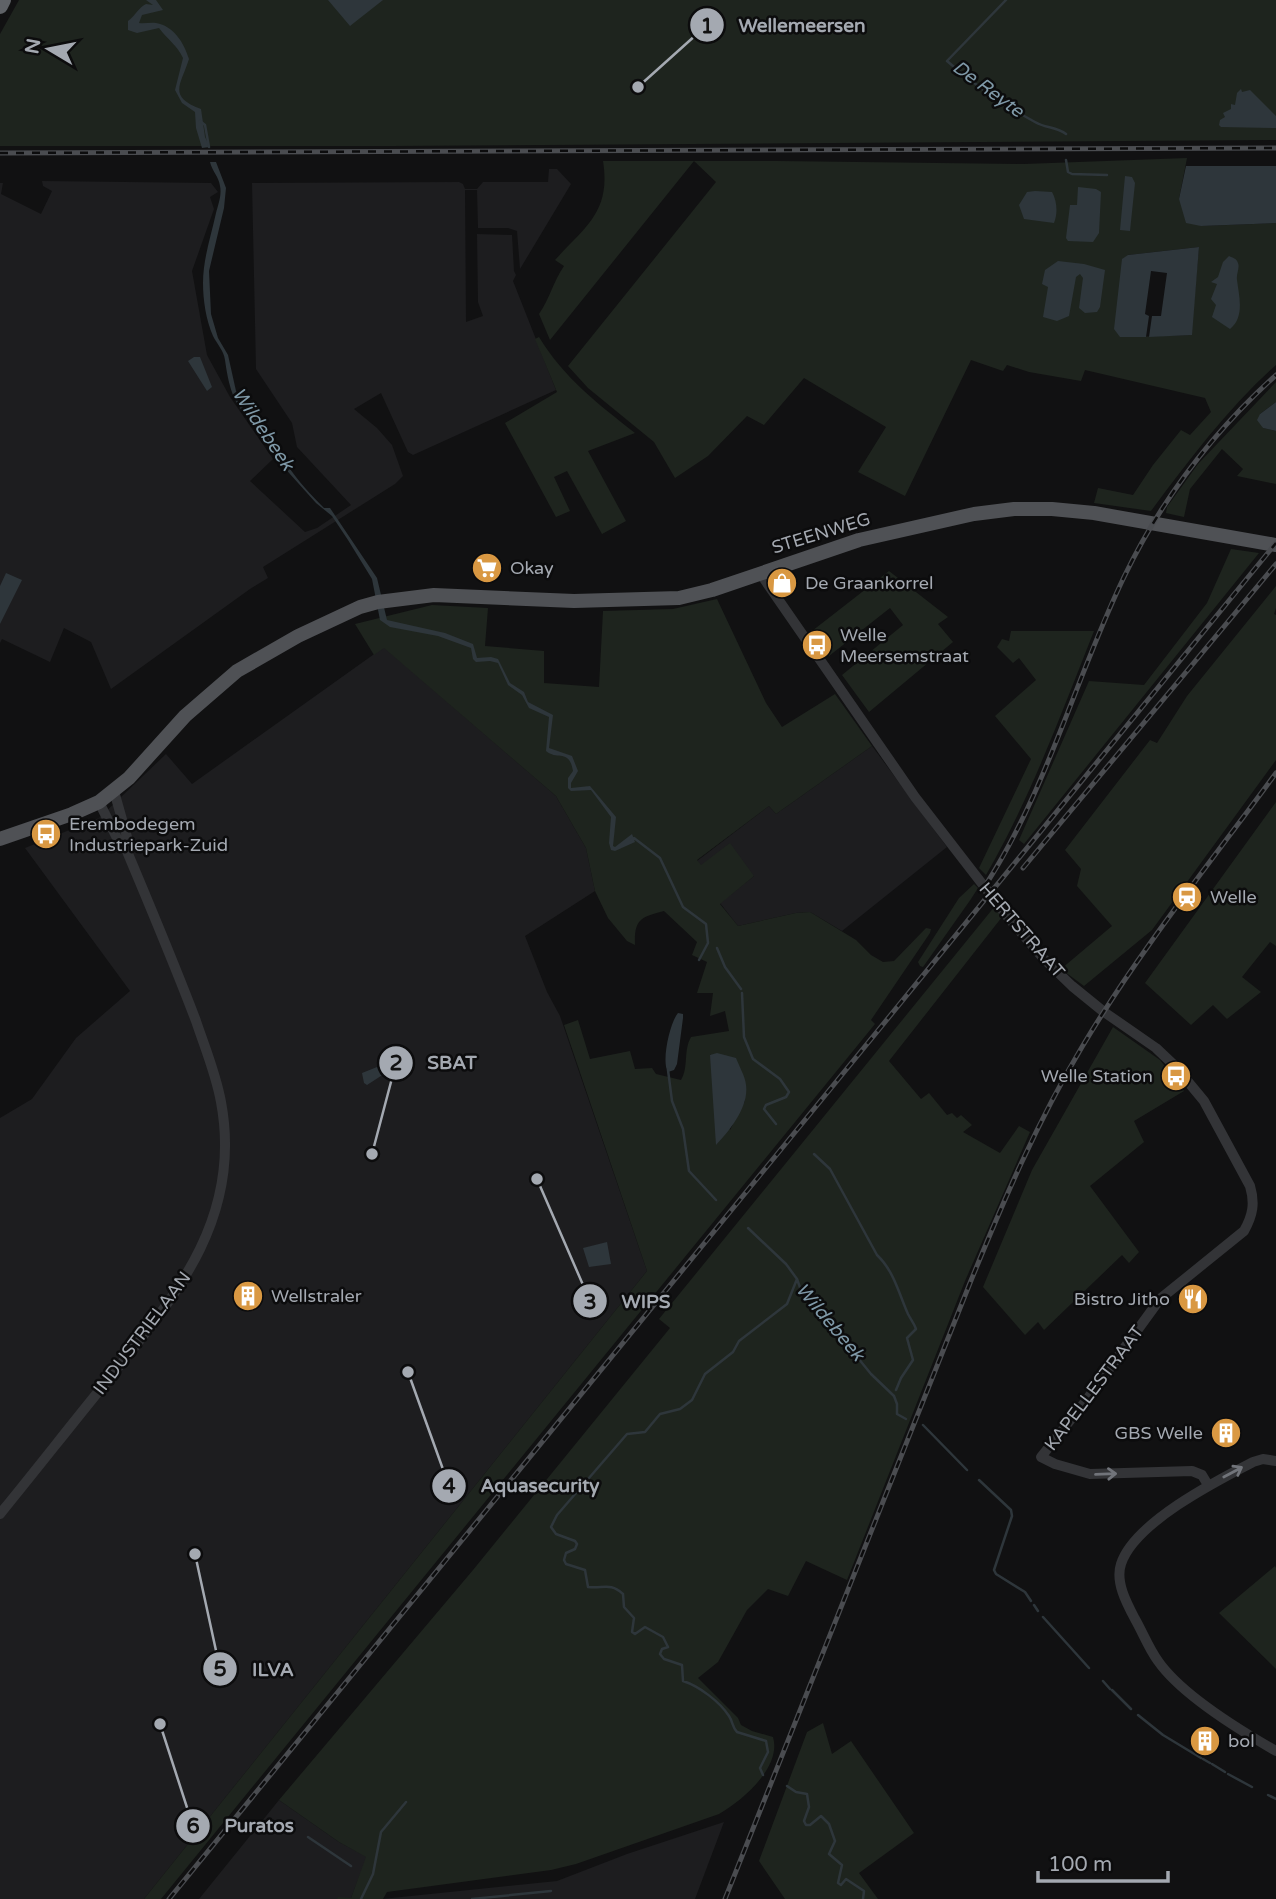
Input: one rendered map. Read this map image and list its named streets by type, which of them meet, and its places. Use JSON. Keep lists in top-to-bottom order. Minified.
{"streets":{"main road":["STEENWEG"],"street":["HERTSTRAAT","INDUSTRIELAAN","KAPELLESTRAAT"]},"crossings":[["STEENWEG","HERTSTRAAT"],["STEENWEG","INDUSTRIELAAN"],["HERTSTRAAT","KAPELLESTRAAT"]],"water":["De Reyte","Wildebeek"],"places":{"other":["Wellemeersen","SBAT","WIPS","Aquasecurity","ILVA","Puratos"],"supermarket":["Okay"],"shop":["De Graankorrel"],"bus stop":["Welle Meersemstraat","Erembodegem Industriepark-Zuid","Welle Station"],"station":["Welle"],"building":["Wellstraler","GBS Welle","bol"],"restaurant":["Bistro Jitho"]},"scale_bar":"100 m","north":"left"}
